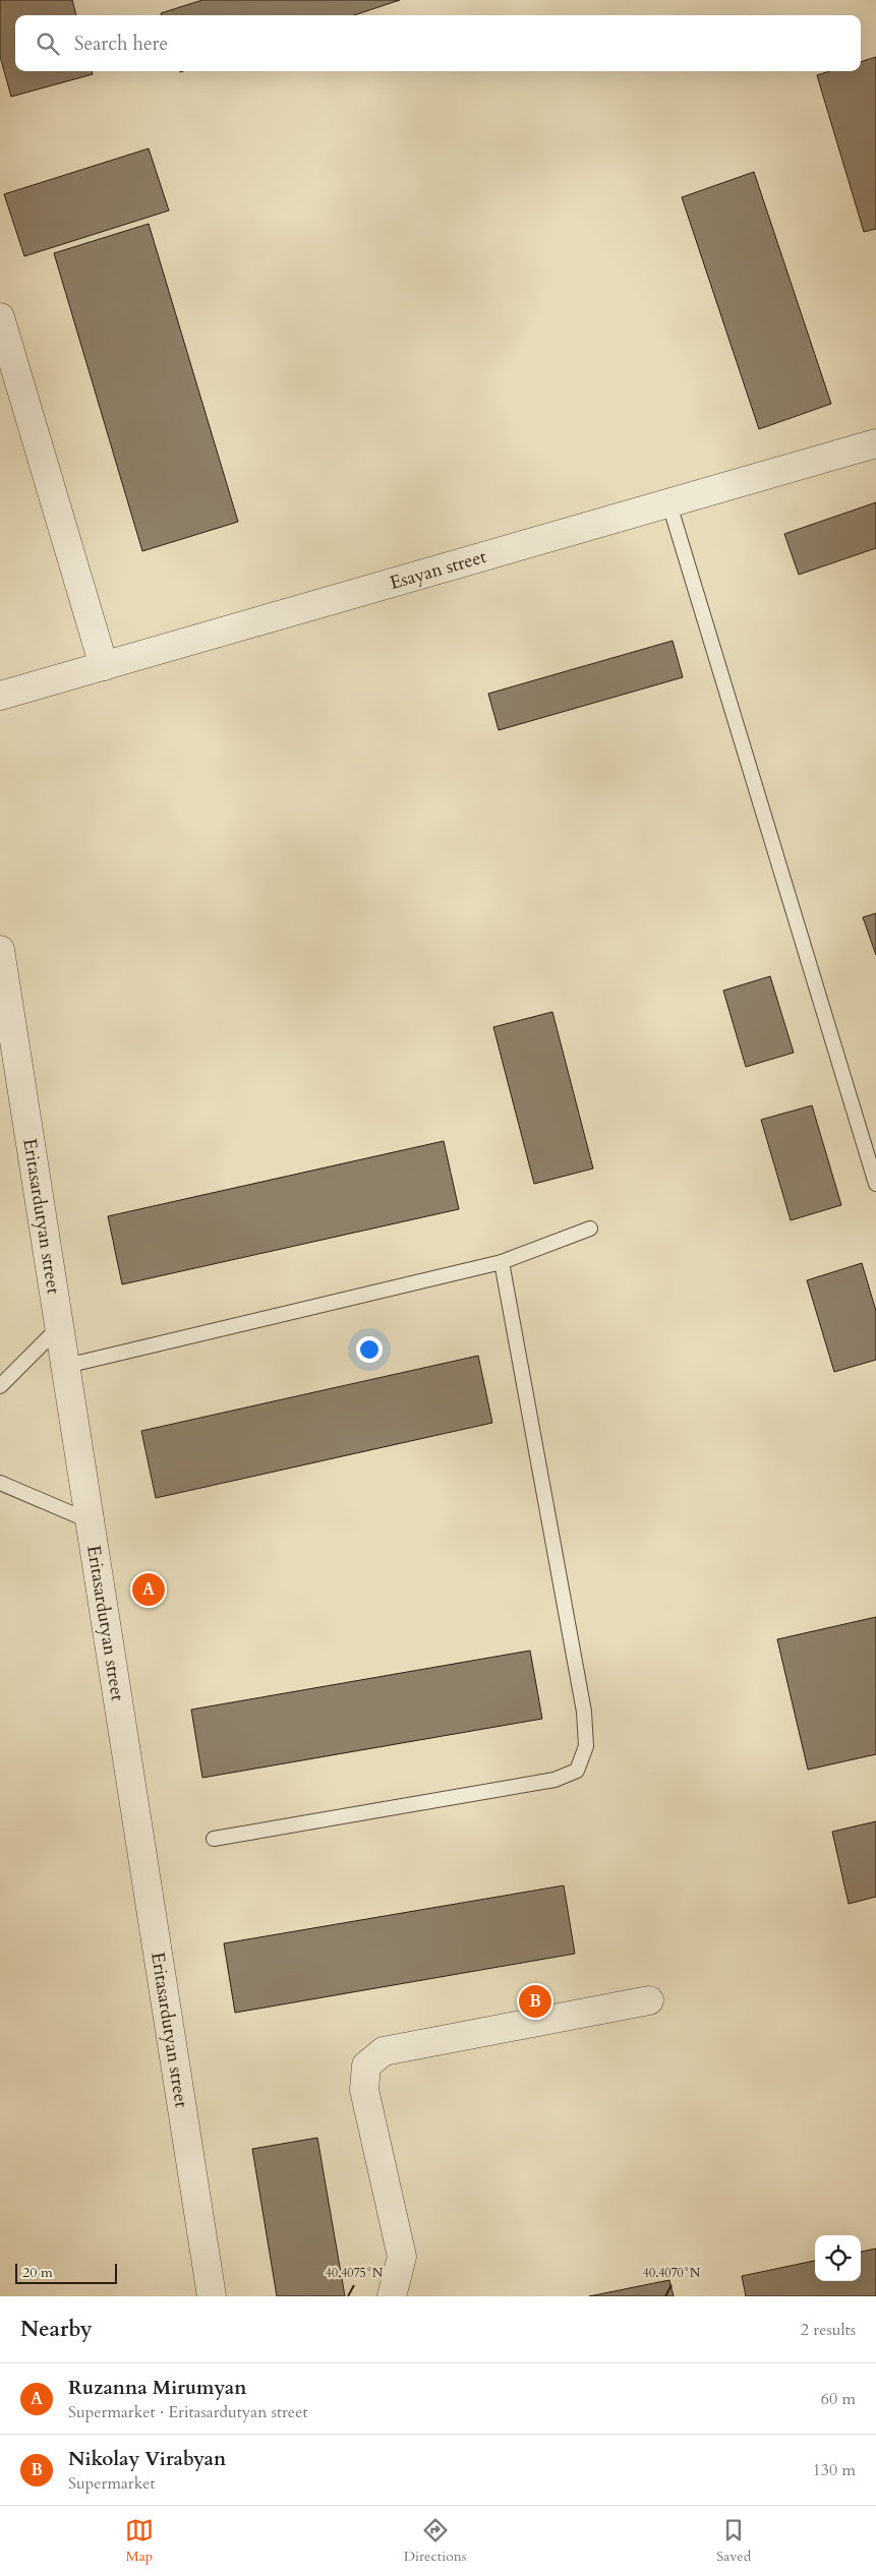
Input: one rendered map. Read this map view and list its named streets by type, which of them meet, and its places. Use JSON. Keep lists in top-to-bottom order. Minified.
{"streets":{"street":["Esayan street","Eritasardutyan street"]},"scale_bar":"20 m","page":{"search":"Search here","pins":["A","B"],"scale":"20 m","heading":["Nearby","2 results"],"list":[{"mark":"A","name":"Ruzanna Mirumyan","note":"Supermarket · Eritasardutyan street","value":"60 m"},{"mark":"B","name":"Nikolay Virabyan","note":"Supermarket","value":"130 m"}],"nav":["Map","Directions","Saved"]},"coordinates":["40.4075°N","40.4070°N"]}
